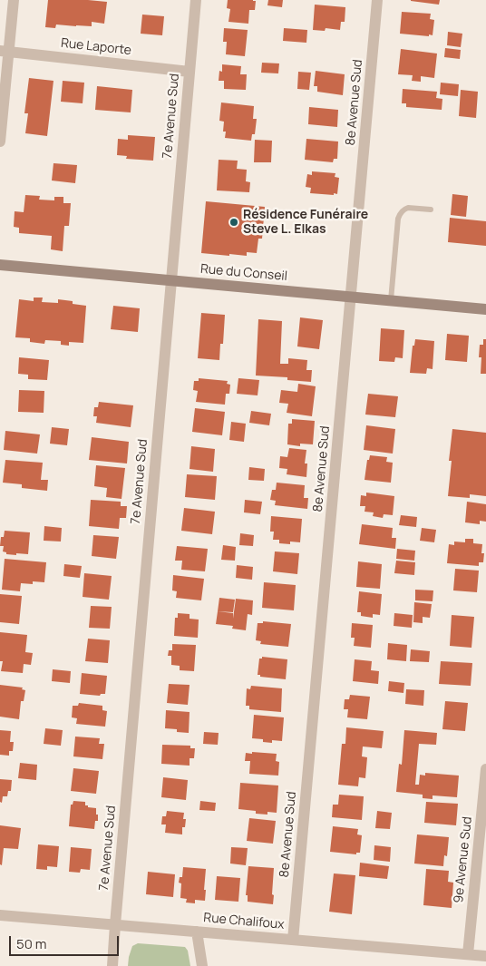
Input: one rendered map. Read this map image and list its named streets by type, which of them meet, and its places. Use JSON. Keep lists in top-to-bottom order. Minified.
{"streets":{"street":["Rue Laporte","8e Avenue Sud","7e Avenue Sud","Rue du Conseil","9e Avenue Sud","Rue Chalifoux"]},"crossings":[["Rue Laporte","7e Avenue Sud"],["8e Avenue Sud","Rue du Conseil"],["8e Avenue Sud","Rue Chalifoux"],["7e Avenue Sud","Rue du Conseil"],["7e Avenue Sud","Rue Chalifoux"],["9e Avenue Sud","Rue Chalifoux"]],"places":["Résidence Funéraire Steve L. Elkas"],"scale_bar":"50 m"}
